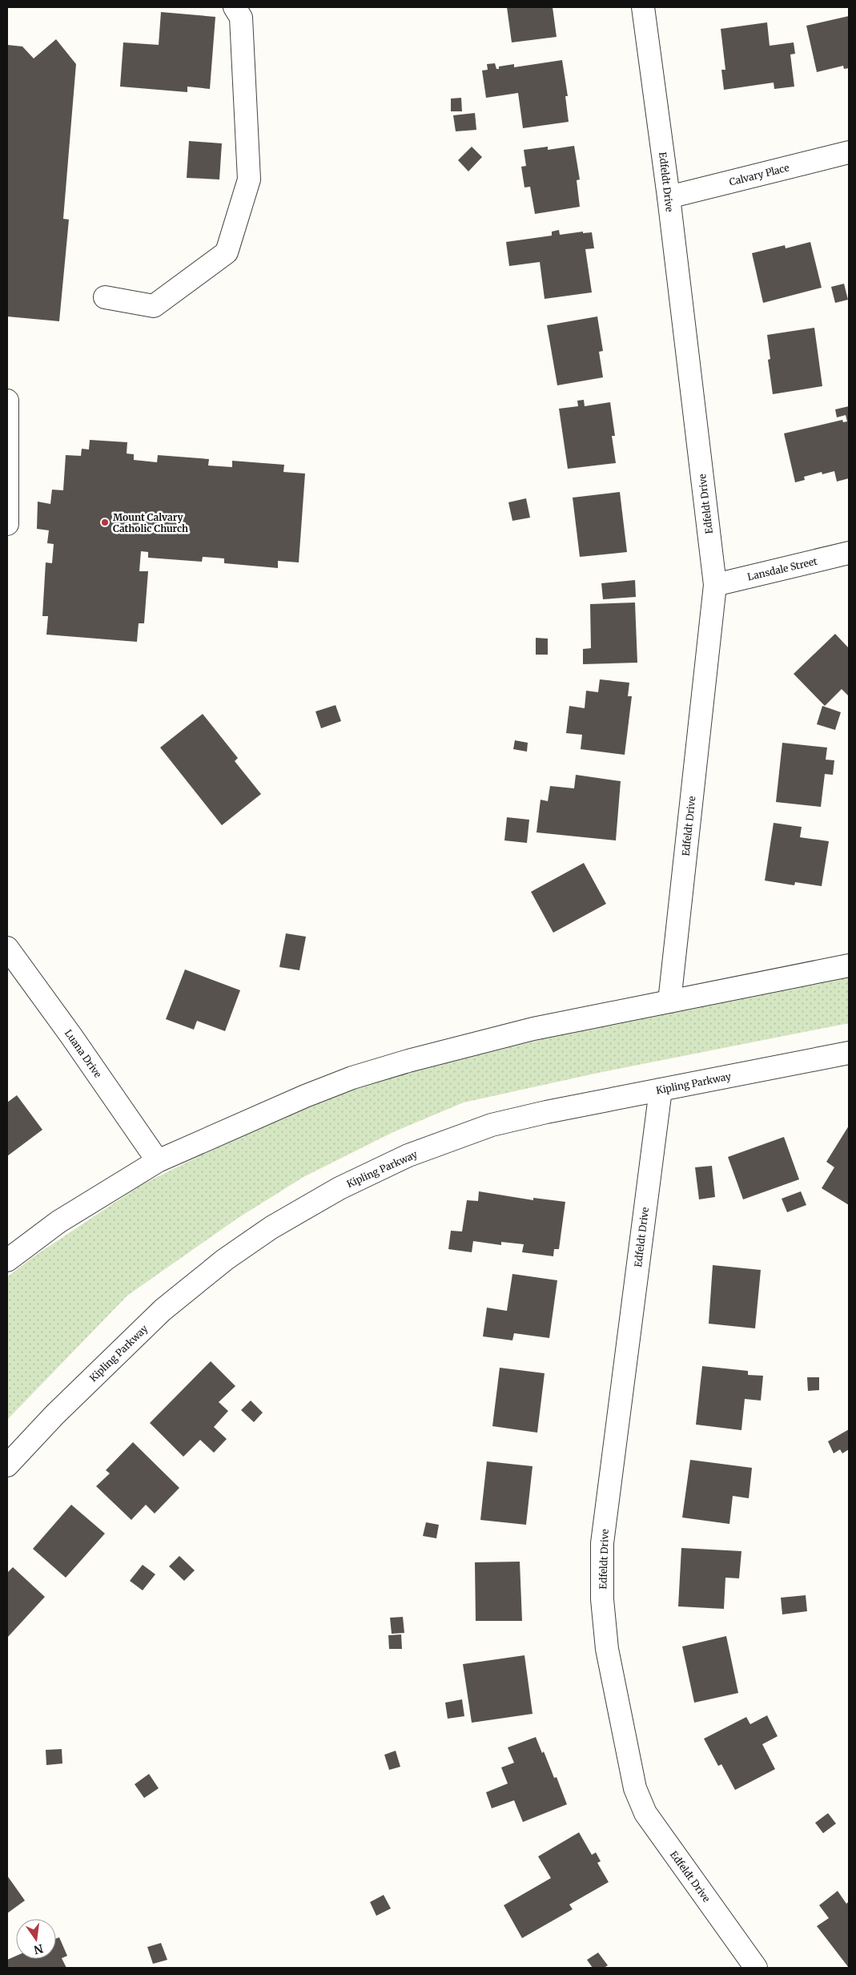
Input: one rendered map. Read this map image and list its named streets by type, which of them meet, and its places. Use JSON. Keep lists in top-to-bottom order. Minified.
{"streets":{"street":["Calvary Place","Edfeldt Drive","Lansdale Street","Luana Drive","Kipling Parkway"]},"crossings":[["Calvary Place","Edfeldt Drive"],["Edfeldt Drive","Lansdale Street"],["Edfeldt Drive","Kipling Parkway"]],"places":["Mount Calvary Catholic Church"],"north":"bottom"}
